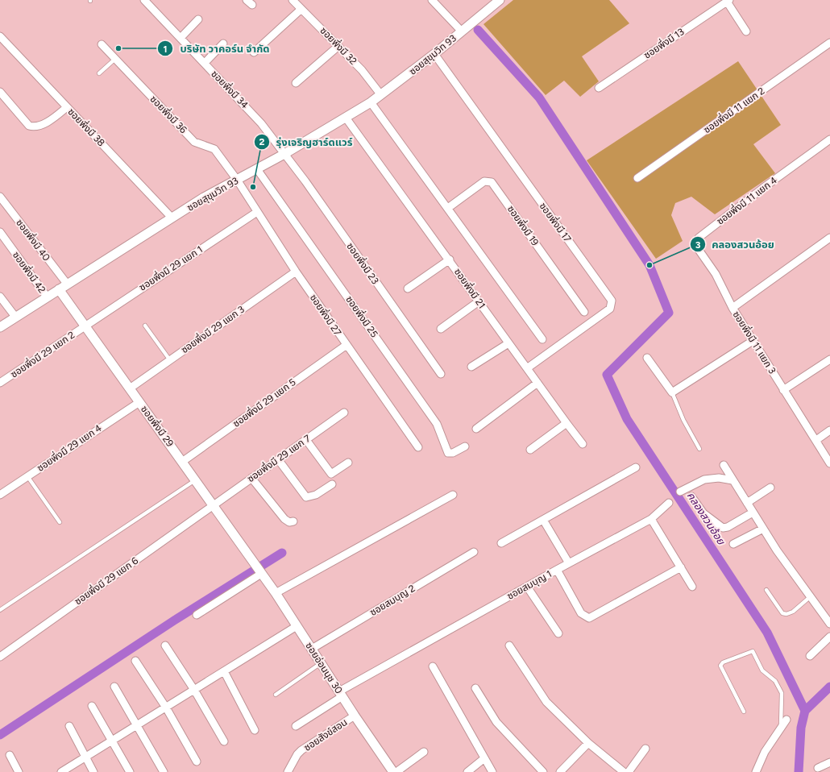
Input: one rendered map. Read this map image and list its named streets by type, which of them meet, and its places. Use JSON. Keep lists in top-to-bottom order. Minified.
{"streets":{"street":["ซอยพึ่งมี 13","ซอยพึ่งมี 32","ซอยสุขุมวิท 93","ซอยพึ่งมี 34","ซอยพึ่งมี 11 แยก 2","ซอยพึ่งมี 36","ซอยพึ่งมี 38","ซอยพึ่งมี 11 แยก 4","ซอยพึ่งมี 17","ซอยพึ่งมี 19","ซอยพึ่งมี 40","ซอยพึ่งมี 23","ซอยพึ่งมี 29 แยก 1","ซอยพึ่งมี 42","ซอยพึ่งมี 21","ซอยพึ่งมี 27","ซอยพึ่งมี 25","ซอยพึ่งมี 29 แยก 3","ซอยพึ่งมี 11 แยก 3","ซอยพึ่งมี 29 แยก 2","ซอยพึ่งมี 29 แยก 5","ซอยพึ่งมี 29","ซอยพึ่งมี 29 แยก 4","ซอยพึ่งมี 29 แยก 7","ซอยพึ่งมี 29 แยก 6","ซอยสมบุญ 1","ซอยสมบุญ 2","ซอยอ่อนนุช 30","ซอยสังข์สอน"]},"crossings":[["ซอยพึ่งมี 32","ซอยสุขุมวิท 93"],["ซอยสุขุมวิท 93","ซอยพึ่งมี 34"],["ซอยสุขุมวิท 93","ซอยพึ่งมี 36"],["ซอยสุขุมวิท 93","ซอยพึ่งมี 38"],["ซอยสุขุมวิท 93","ซอยพึ่งมี 17"],["ซอยสุขุมวิท 93","ซอยพึ่งมี 40"],["ซอยสุขุมวิท 93","ซอยพึ่งมี 23"],["ซอยสุขุมวิท 93","ซอยพึ่งมี 42"],["ซอยสุขุมวิท 93","ซอยพึ่งมี 21"],["ซอยสุขุมวิท 93","ซอยพึ่งมี 27"],["ซอยสุขุมวิท 93","ซอยพึ่งมี 25"],["ซอยสุขุมวิท 93","ซอยพึ่งมี 29"],["ซอยพึ่งมี 34","ซอยพึ่งมี 23"],["ซอยพึ่งมี 36","ซอยพึ่งมี 27"],["ซอยพึ่งมี 11 แยก 4","ซอยพึ่งมี 11 แยก 3"],["ซอยพึ่งมี 17","ซอยพึ่งมี 21"],["ซอยพึ่งมี 29 แยก 1","ซอยพึ่งมี 27"],["ซอยพึ่งมี 29 แยก 1","ซอยพึ่งมี 29 แยก 2"],["ซอยพึ่งมี 29 แยก 1","ซอยพึ่งมี 29"],["ซอยพึ่งมี 27","ซอยพึ่งมี 29 แยก 3"],["ซอยพึ่งมี 27","ซอยพึ่งมี 29 แยก 5"],["ซอยพึ่งมี 29 แยก 3","ซอยพึ่งมี 29"],["ซอยพึ่งมี 29 แยก 2","ซอยพึ่งมี 29"],["ซอยพึ่งมี 29 แยก 5","ซอยพึ่งมี 29"],["ซอยพึ่งมี 29","ซอยพึ่งมี 29 แยก 4"],["ซอยพึ่งมี 29","ซอยพึ่งมี 29 แยก 7"],["ซอยพึ่งมี 29","ซอยพึ่งมี 29 แยก 6"],["ซอยพึ่งมี 29","ซอยอ่อนนุช 30"],["ซอยพึ่งมี 29 แยก 7","ซอยพึ่งมี 29 แยก 6"],["ซอยสมบุญ 1","ซอยอ่อนนุช 30"],["ซอยสมบุญ 2","ซอยอ่อนนุช 30"],["ซอยอ่อนนุช 30","ซอยสังข์สอน"]],"water":["คลองสวนอ้อย"],"places":["บริษัท วาคอร์น จำกัด","รุ่งเจริญฮาร์ดแวร์","คลองสวนอ้อย"]}
